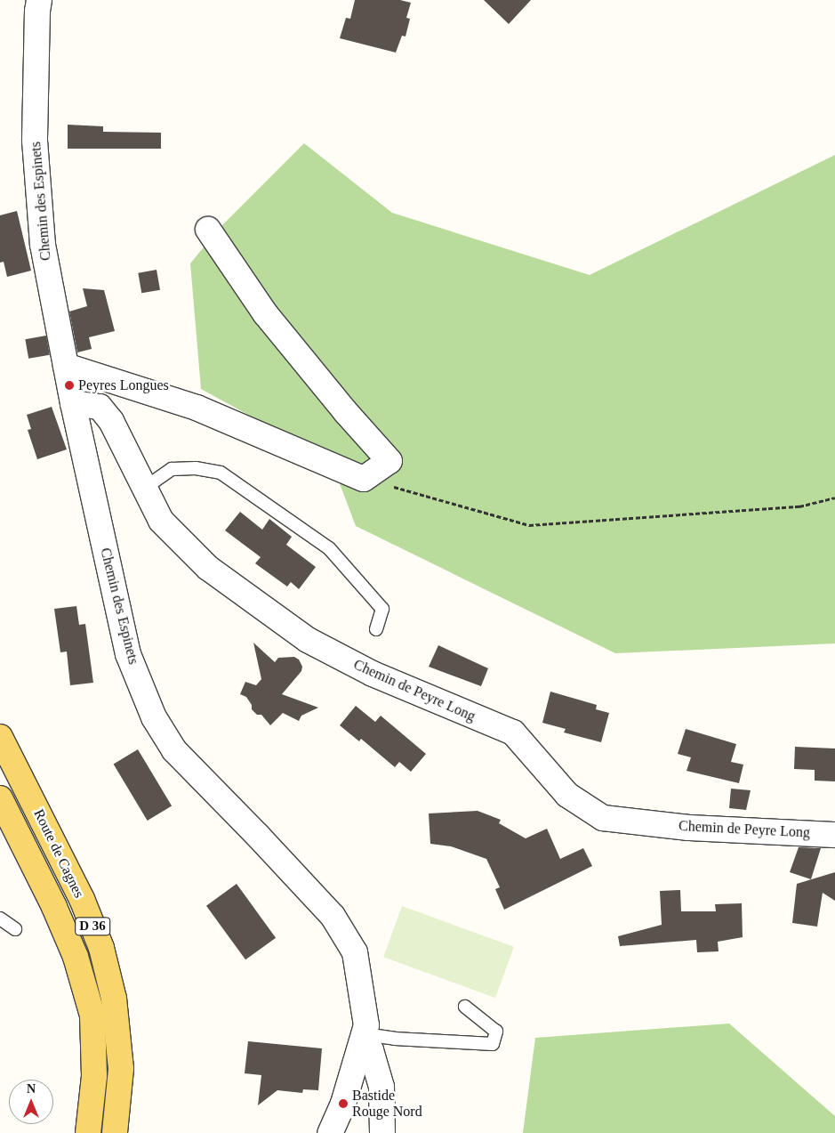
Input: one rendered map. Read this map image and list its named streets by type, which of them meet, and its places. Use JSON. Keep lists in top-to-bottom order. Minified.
{"streets":{"main road":["Route de Cagnes","D 36"],"street":["Chemin des Espinets","Chemin de Peyre Long"]},"crossings":[["Chemin des Espinets","Chemin de Peyre Long"]],"places":["Peyres Longues","Bastide Rouge Nord"],"north":"top"}
